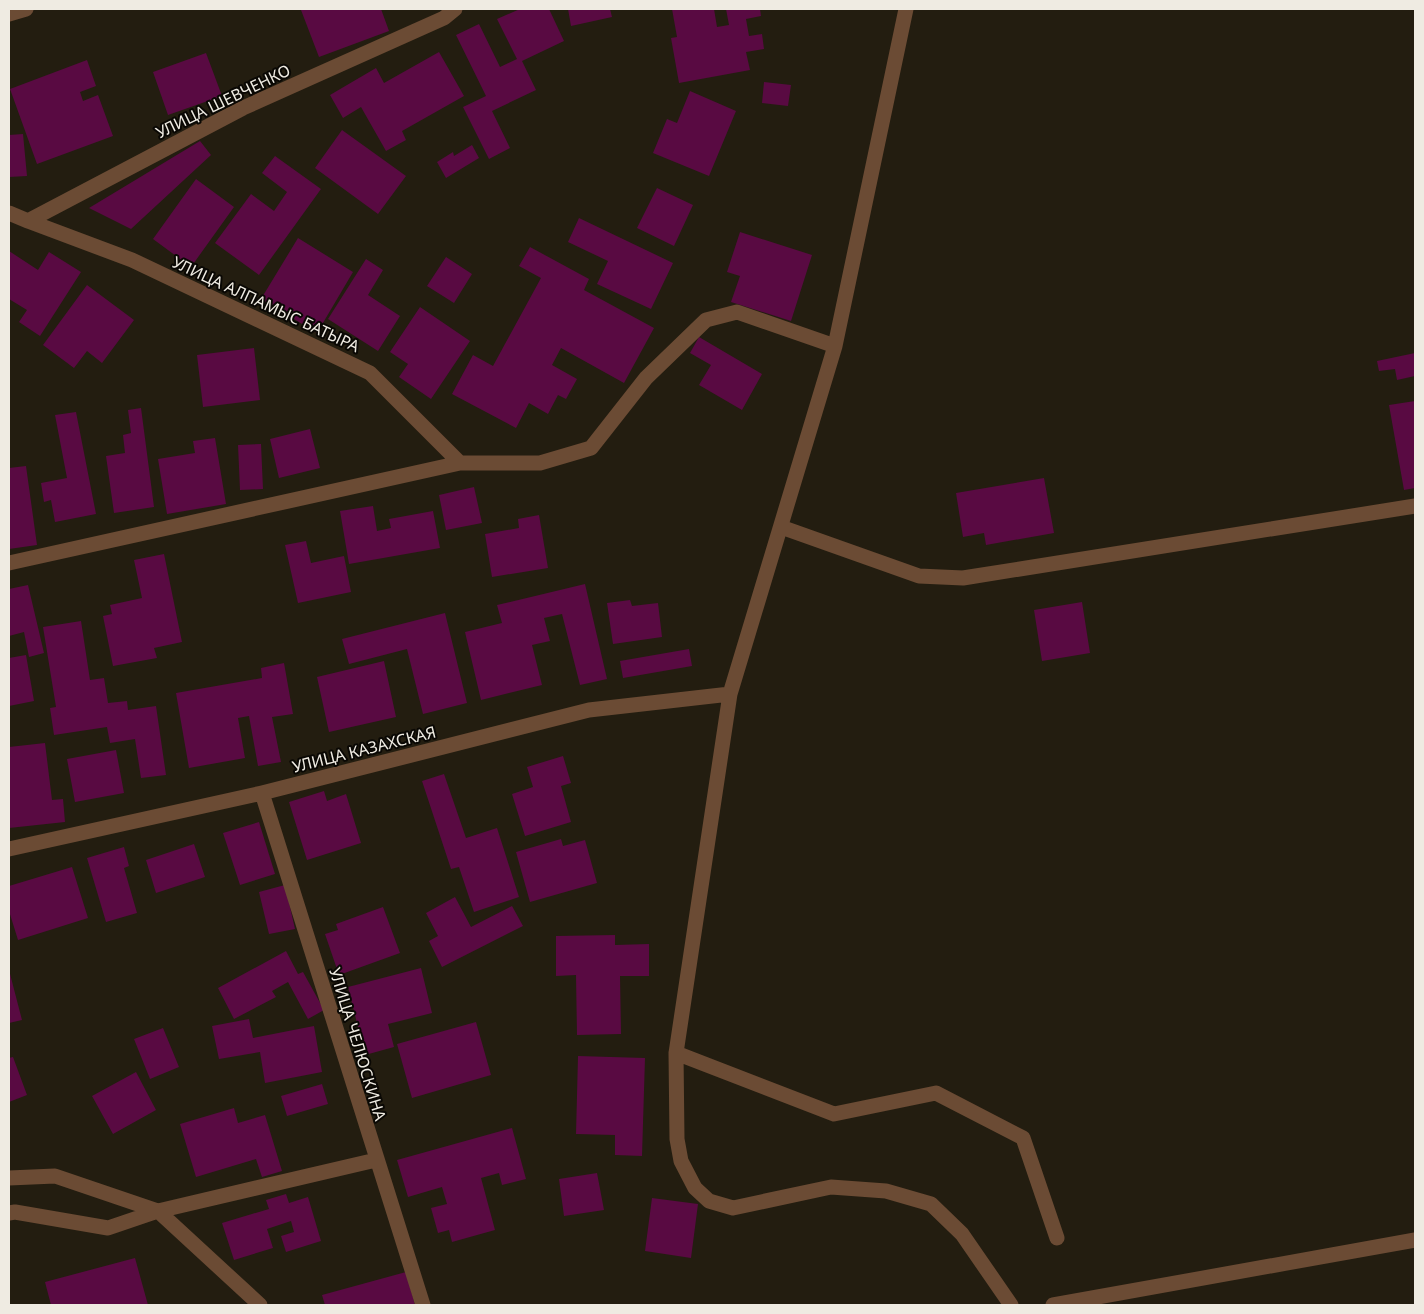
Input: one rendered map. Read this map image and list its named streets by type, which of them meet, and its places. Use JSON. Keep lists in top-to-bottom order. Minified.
{"streets":{"street":["УЛИЦА ШЕВЧЕНКО","УЛИЦА АЛПАМЫС БАТЫРА","УЛИЦА КАЗАХСКАЯ","УЛИЦА ЧЕЛЮСКИНА"]},"crossings":[["УЛИЦА ШЕВЧЕНКО","УЛИЦА АЛПАМЫС БАТЫРА"],["УЛИЦА КАЗАХСКАЯ","УЛИЦА ЧЕЛЮСКИНА"]]}
